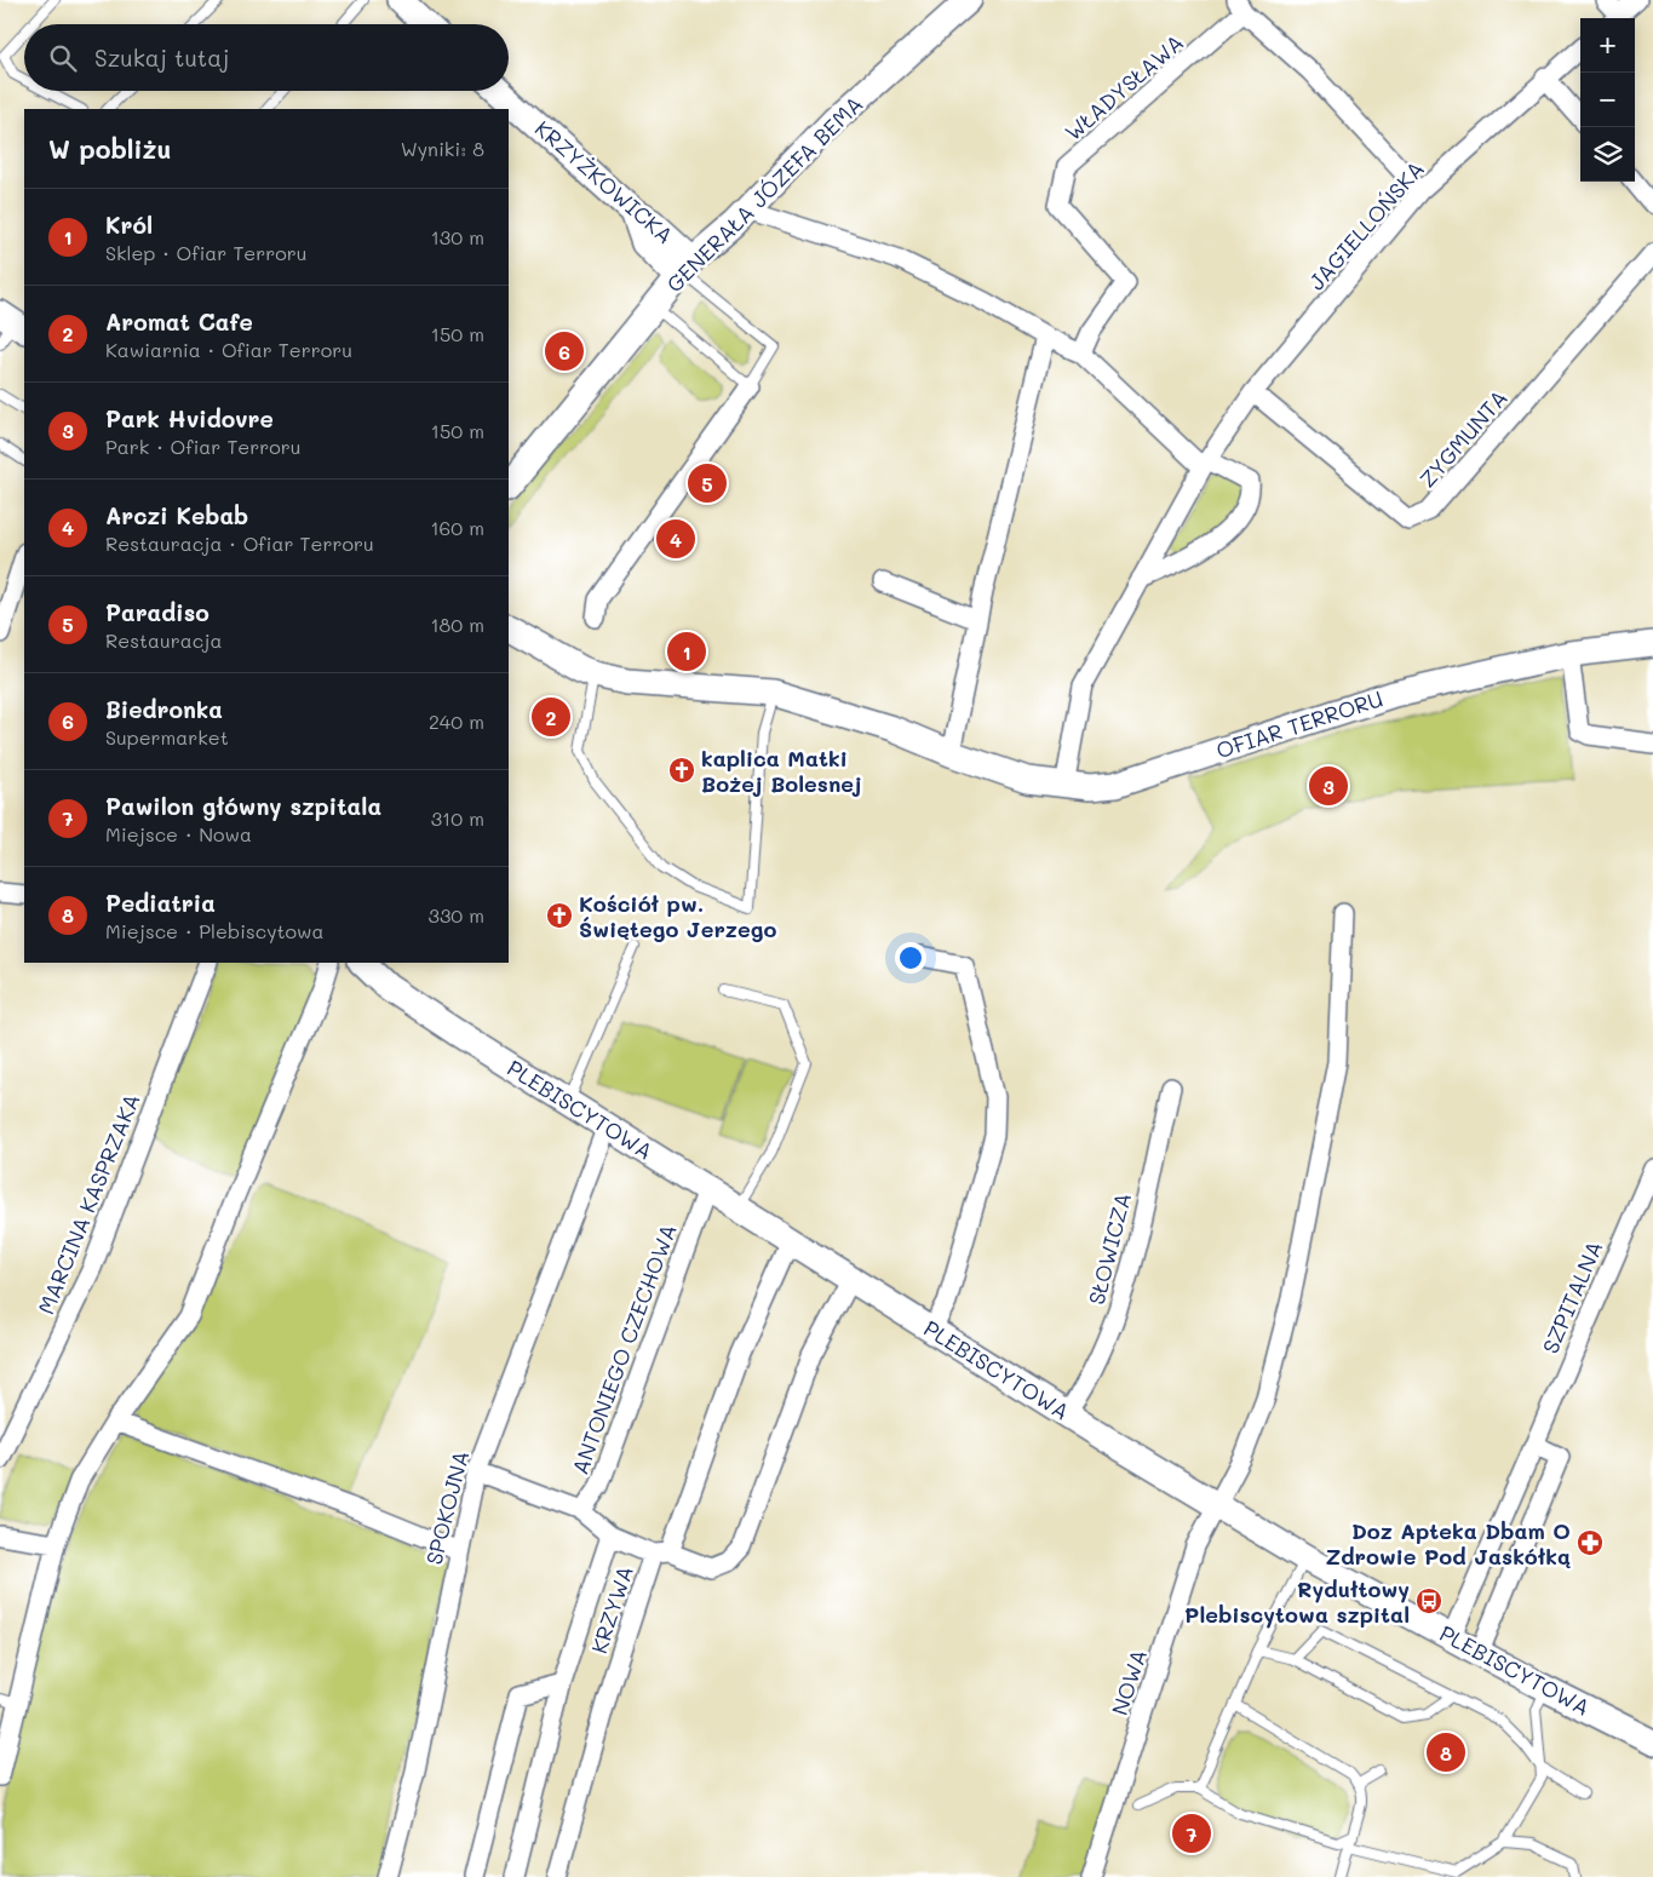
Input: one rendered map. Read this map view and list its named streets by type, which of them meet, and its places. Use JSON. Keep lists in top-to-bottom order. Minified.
{"streets":{"street":["WŁADYSŁAWA","KRZYŻKOWICKA","GENERAŁA JÓZEFA BEMA","JAGIELLOŃSKA","ZYGMUNTA","OFIAR TERRORU","PLEBISCYTOWA","MARCINA KASPRZAKA","SŁOWICZA","SZPITALNA","ANTONIEGO CZECHOWA","SPOKOJNA","KRZYWA","NOWA"]},"crossings":[["WŁADYSŁAWA","JAGIELLOŃSKA"],["KRZYŻKOWICKA","GENERAŁA JÓZEFA BEMA"],["JAGIELLOŃSKA","ZYGMUNTA"],["JAGIELLOŃSKA","OFIAR TERRORU"],["PLEBISCYTOWA","SŁOWICZA"],["PLEBISCYTOWA","SZPITALNA"],["PLEBISCYTOWA","ANTONIEGO CZECHOWA"],["PLEBISCYTOWA","SPOKOJNA"],["PLEBISCYTOWA","KRZYWA"],["PLEBISCYTOWA","NOWA"]],"places":{"church":["kaplica Matki Bożej Bolesnej","Kościół pw. Świętego Jerzego"],"pharmacy":["Doz Apteka Dbam O Zdrowie Pod Jaskółką"],"bus stop":["Rydułtowy Plebiscytowa szpital"]},"page":{"map_buttons":["+","−"],"search":"Szukaj tutaj","heading":["W pobliżu","Wyniki: 8"],"list":[{"mark":"1","name":"Król","note":"Sklep · Ofiar Terroru","value":"130 m"},{"mark":"2","name":"Aromat Cafe","note":"Kawiarnia · Ofiar Terroru","value":"150 m"},{"mark":"3","name":"Park Hvidovre","note":"Park · Ofiar Terroru","value":"150 m"},{"mark":"4","name":"Arczi Kebab","note":"Restauracja · Ofiar Terroru","value":"160 m"},{"mark":"5","name":"Paradiso","note":"Restauracja","value":"180 m"},{"mark":"6","name":"Biedronka","note":"Supermarket","value":"240 m"},{"mark":"7","name":"Pawilon główny szpitala","note":"Miejsce · Nowa","value":"310 m"},{"mark":"8","name":"Pediatria","note":"Miejsce · Plebiscytowa","value":"330 m"}],"pins":["6","5","4","1","2","3","8","7"]}}
